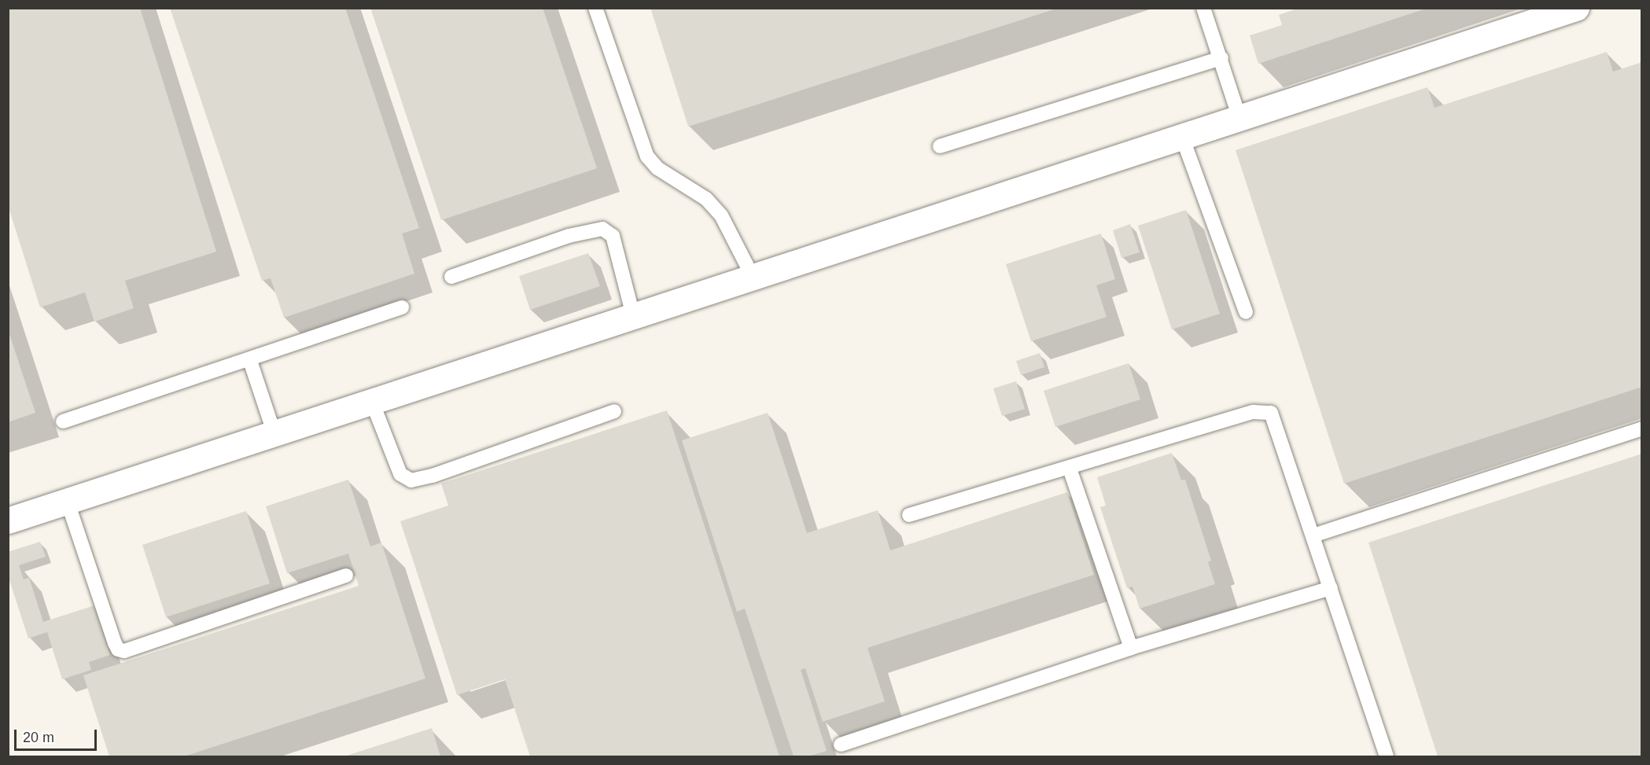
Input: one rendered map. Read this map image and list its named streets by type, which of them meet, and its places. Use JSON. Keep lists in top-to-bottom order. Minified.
{"scale_bar":"20 m"}
